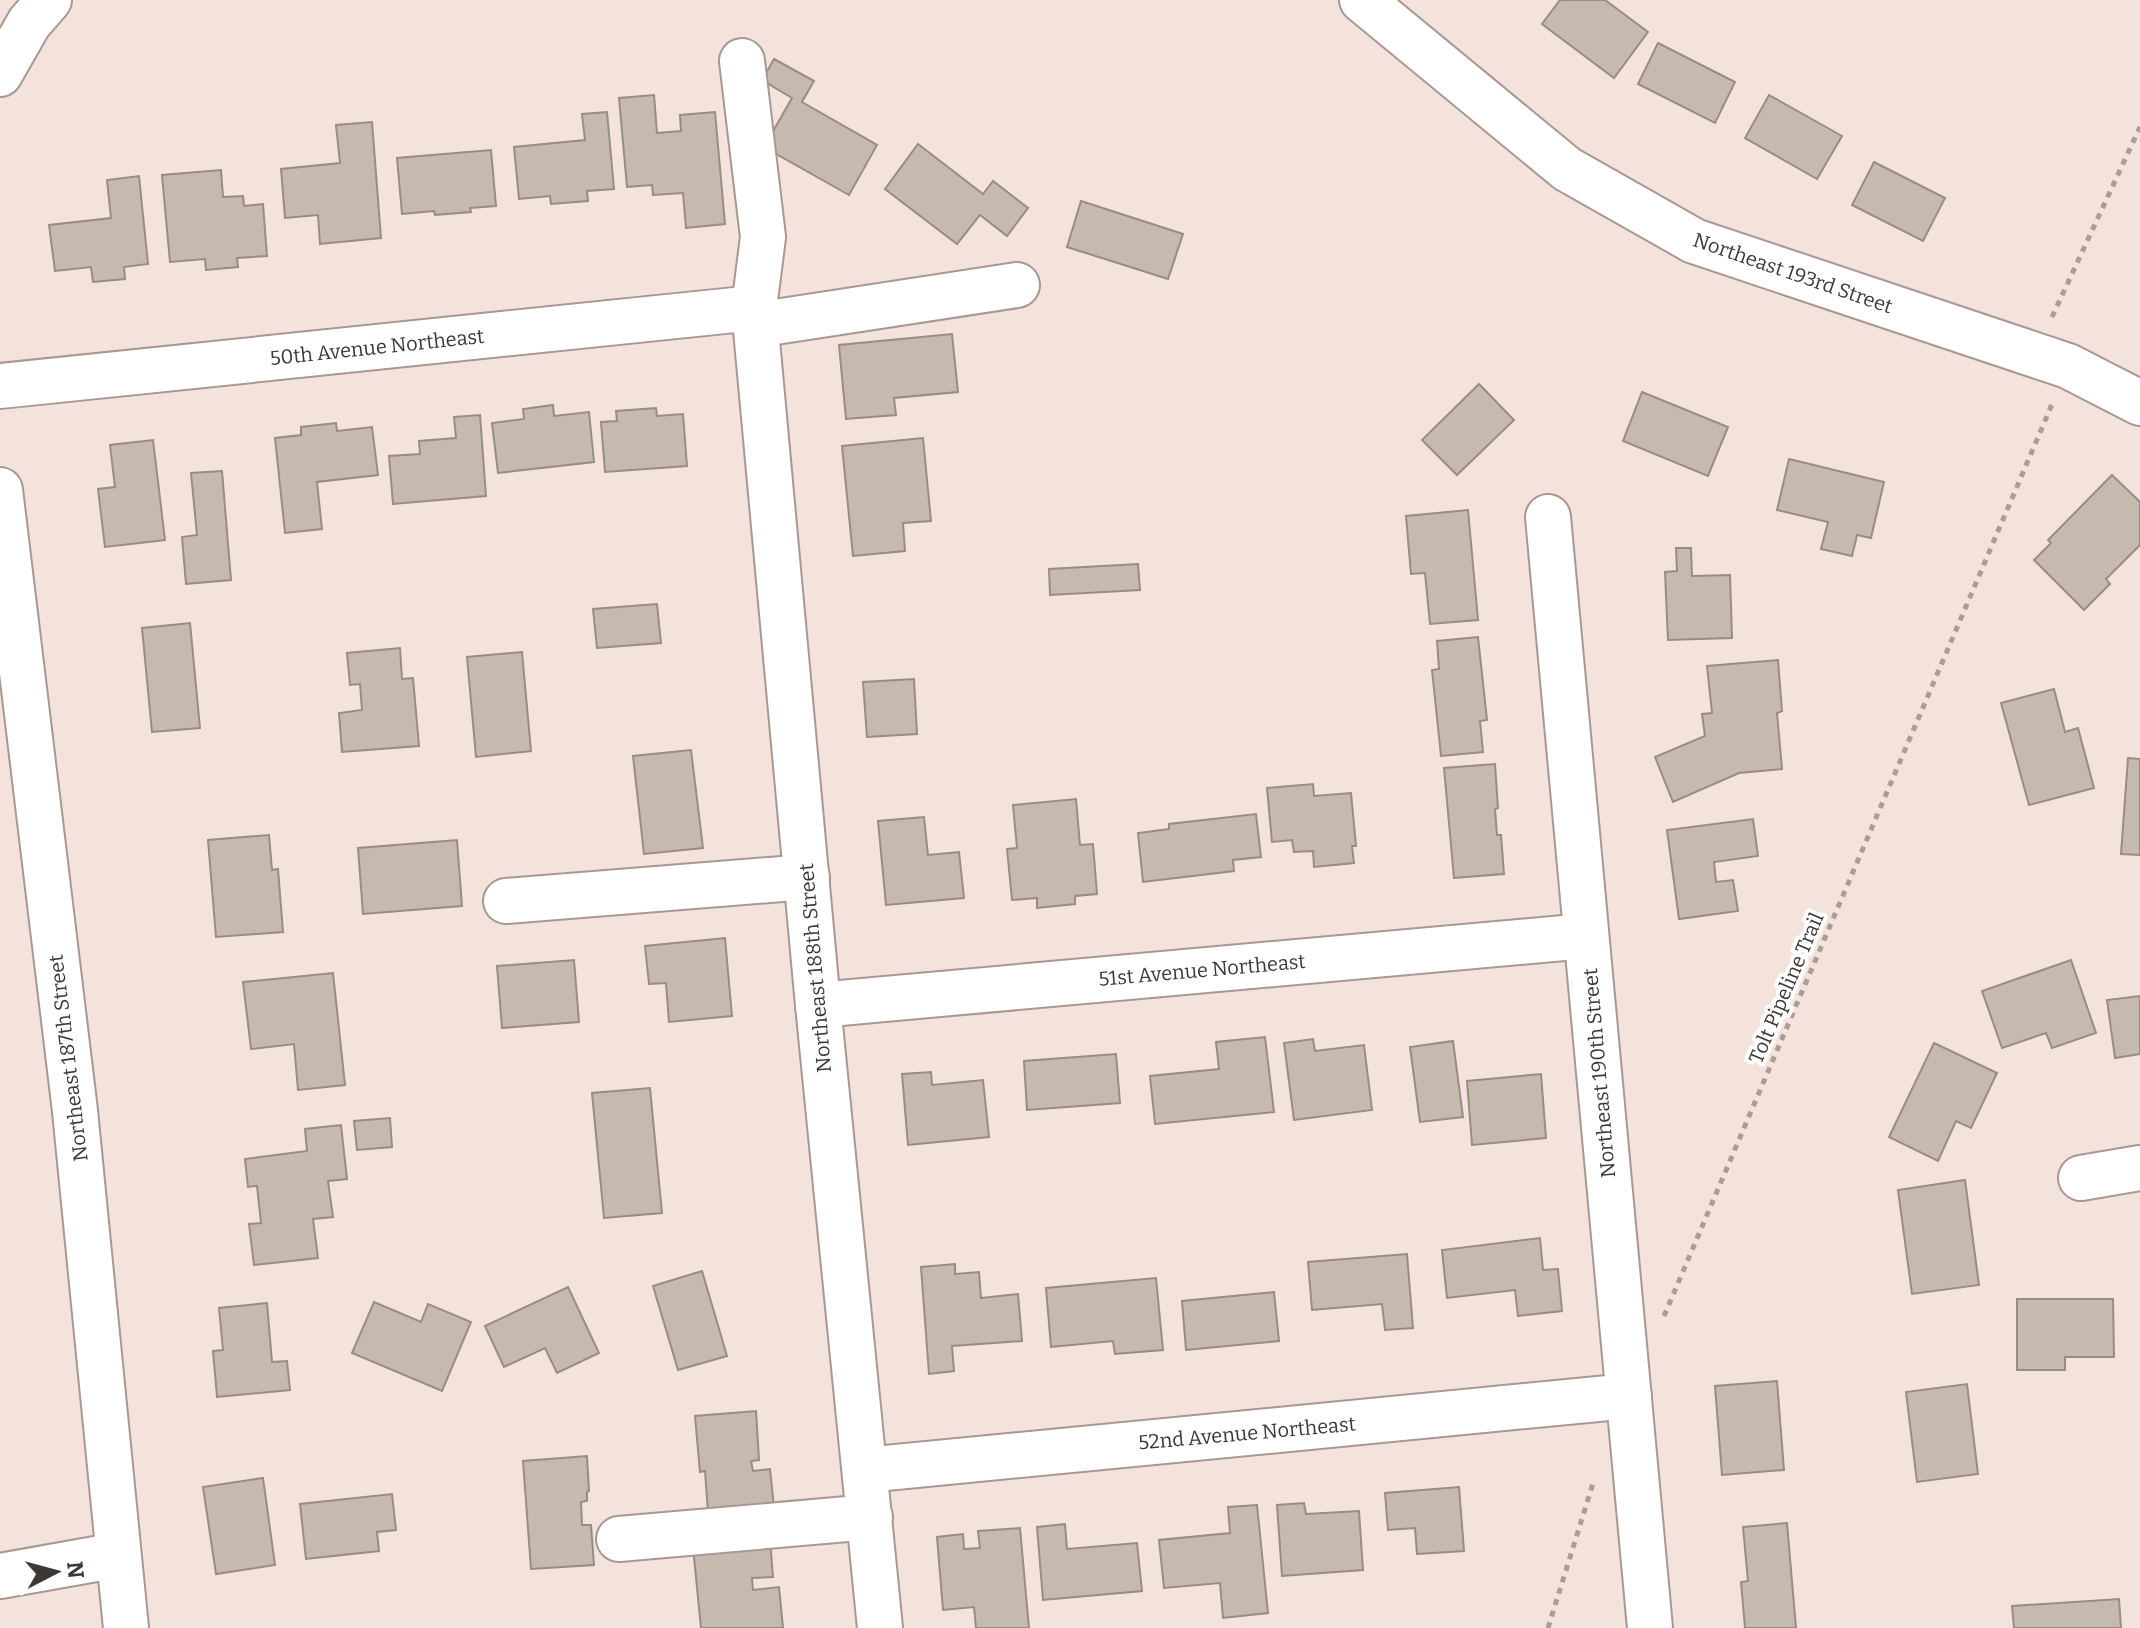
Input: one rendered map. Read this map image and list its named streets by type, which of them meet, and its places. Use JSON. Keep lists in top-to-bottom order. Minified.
{"streets":{"street":["Northeast 193rd Street","50th Avenue Northeast","Northeast 188th Street","51st Avenue Northeast","Northeast 187th Street","Northeast 190th Street","52nd Avenue Northeast"],"path":["Tolt Pipeline Trail"]},"crossings":[["Northeast 193rd Street","Tolt Pipeline Trail"],["50th Avenue Northeast","Northeast 188th Street"],["Northeast 188th Street","51st Avenue Northeast"],["Northeast 188th Street","52nd Avenue Northeast"],["51st Avenue Northeast","Northeast 190th Street"],["Northeast 190th Street","52nd Avenue Northeast"]],"north":"right"}
